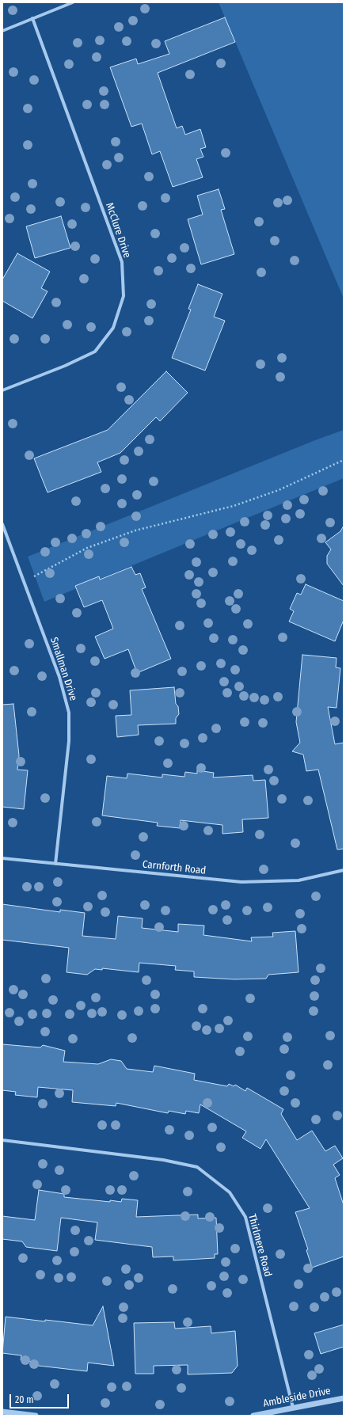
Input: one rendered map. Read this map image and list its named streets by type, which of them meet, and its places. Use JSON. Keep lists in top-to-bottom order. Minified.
{"streets":{"street":["McClure Drive","Smallman Drive","Carnforth Road","Thirlmere Road","Ambleside Drive"]},"crossings":[["Smallman Drive","Carnforth Road"],["Thirlmere Road","Ambleside Drive"]],"scale_bar":"20 m"}
